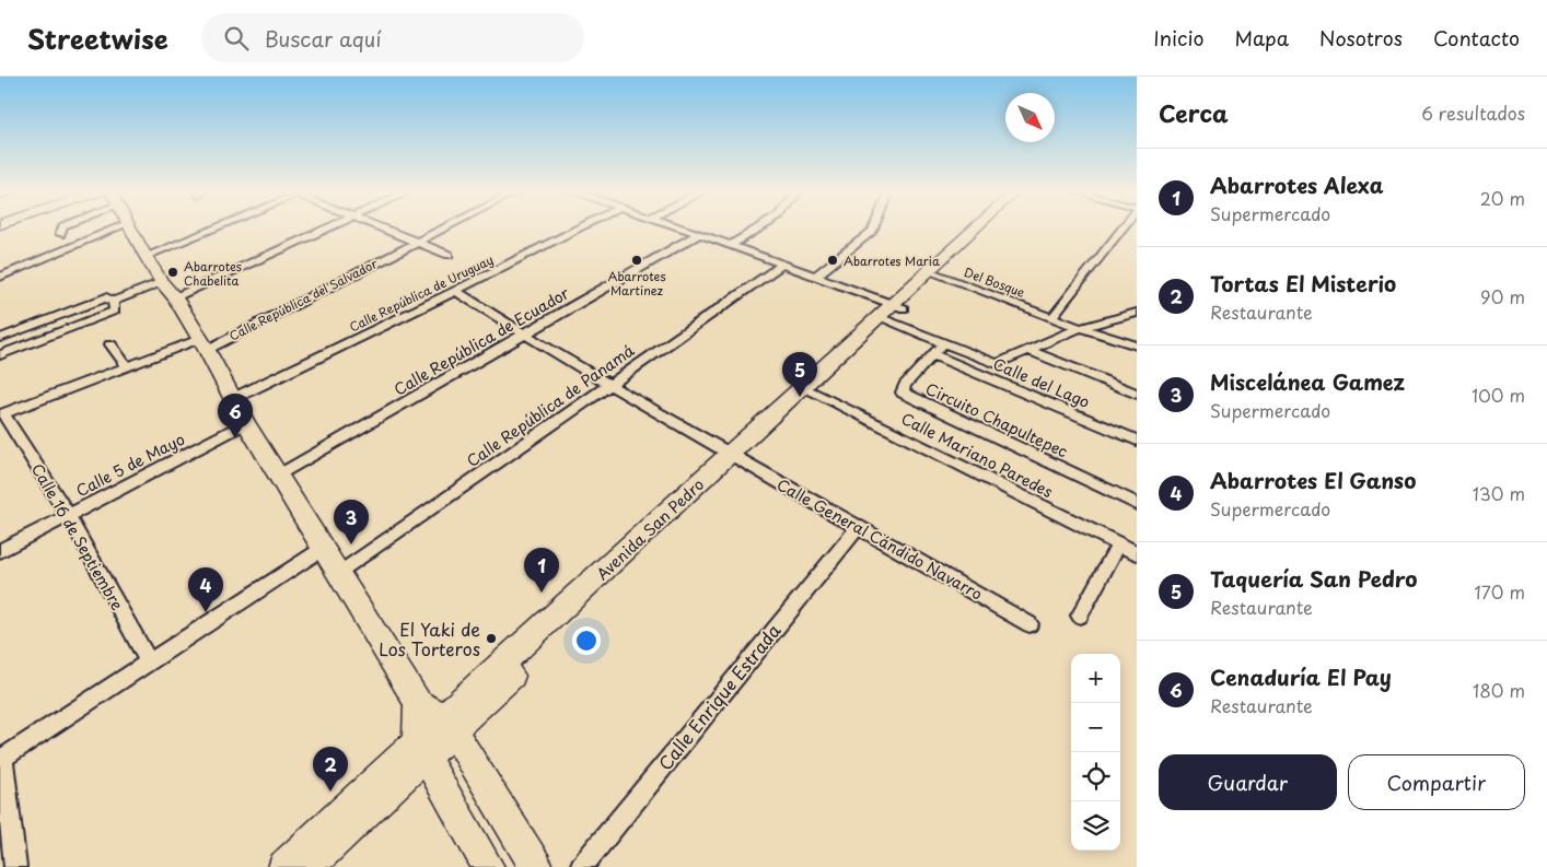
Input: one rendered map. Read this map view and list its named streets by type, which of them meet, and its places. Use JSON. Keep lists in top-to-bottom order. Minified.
{"streets":{"main road":["Avenida San Pedro"],"street":["Del Bosque","Calle República de Uruguay","Calle República del Salvador","Calle República de Ecuador","Calle del Lago","Calle República de Panamá","Circuito Chapultepec","Calle Mariano Paredes","Calle 5 de Mayo","Calle 16 de Septiembre","Calle General Cándido Navarro","Calle Enrique Estrada"]},"crossings":[["Del Bosque","Avenida San Pedro"],["Calle República de Uruguay","Calle General Cándido Navarro"],["Calle República del Salvador","Calle 16 de Septiembre"],["Calle República de Ecuador","Calle General Cándido Navarro"],["Calle del Lago","Circuito Chapultepec"],["Calle República de Panamá","Calle General Cándido Navarro"],["Calle Mariano Paredes","Avenida San Pedro"],["Calle 5 de Mayo","Calle 16 de Septiembre"],["Avenida San Pedro","Calle General Cándido Navarro"],["Calle General Cándido Navarro","Calle Enrique Estrada"]],"places":["Abarrotes Martinez","Abarrotes Maria","Abarrotes Chabelita","El Yaki de Los Torteros"],"north":"bottom right","page":{"header":"Streetwise","search":"Buscar aquí","nav":["Inicio","Mapa","Nosotros","Contacto"],"heading":["Cerca","6 resultados"],"list":[{"mark":"1","name":"Abarrotes Alexa","note":"Supermercado","value":"20 m"},{"mark":"2","name":"Tortas El Misterio","note":"Restaurante","value":"90 m"},{"mark":"3","name":"Miscelánea Gamez","note":"Supermercado","value":"100 m"},{"mark":"4","name":"Abarrotes El Ganso","note":"Supermercado","value":"130 m"},{"mark":"5","name":"Taquería San Pedro","note":"Restaurante","value":"170 m"},{"mark":"6","name":"Cenaduría El Pay","note":"Restaurante","value":"180 m"}],"pins":["5","6","3","1","4","2"],"map_buttons":["+","−"],"buttons":["Guardar","Compartir"]}}
